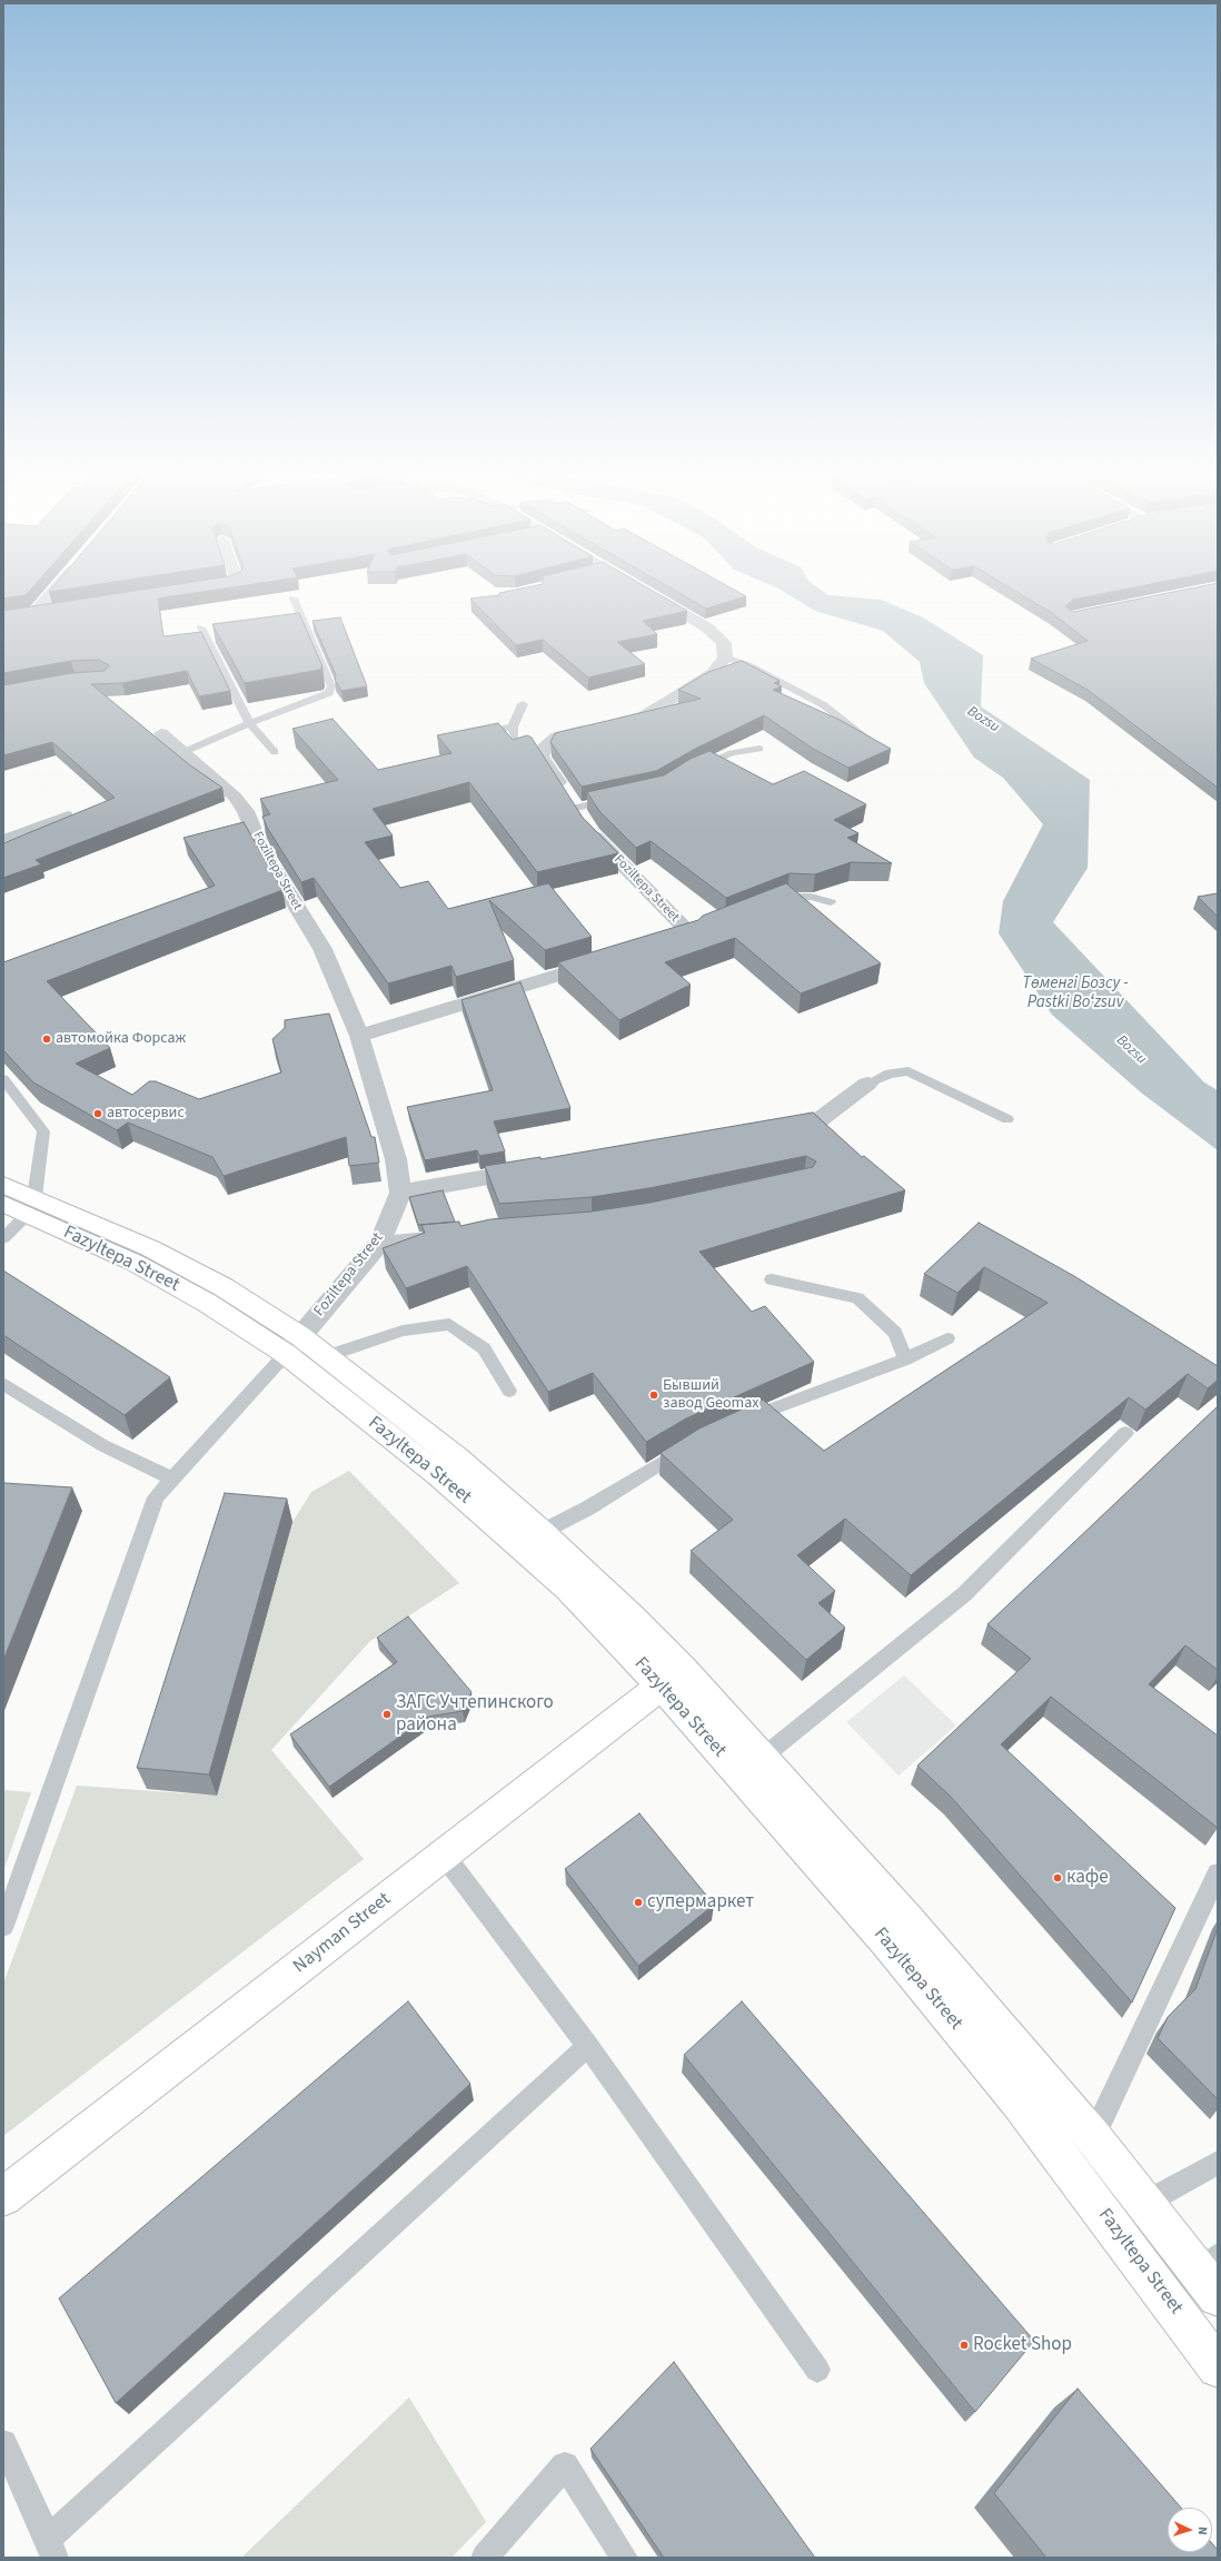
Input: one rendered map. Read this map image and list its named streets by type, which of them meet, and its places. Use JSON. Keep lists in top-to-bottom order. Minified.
{"streets":{"main road":["Fazyltepa Street","Nayman Street"],"street":["Foziltepa Street"]},"crossings":[["Foziltepa Street","Fazyltepa Street"],["Fazyltepa Street","Nayman Street"]],"water":["Bozsu","Төменгі Бозсу - Pastki Boʻzsuv"],"places":["автомойка Форсаж","автосервис","Бывший завод Geomax","ЗАГС Учтепинского района","кафе","супермаркет","Rocket Shop"],"north":"right"}
